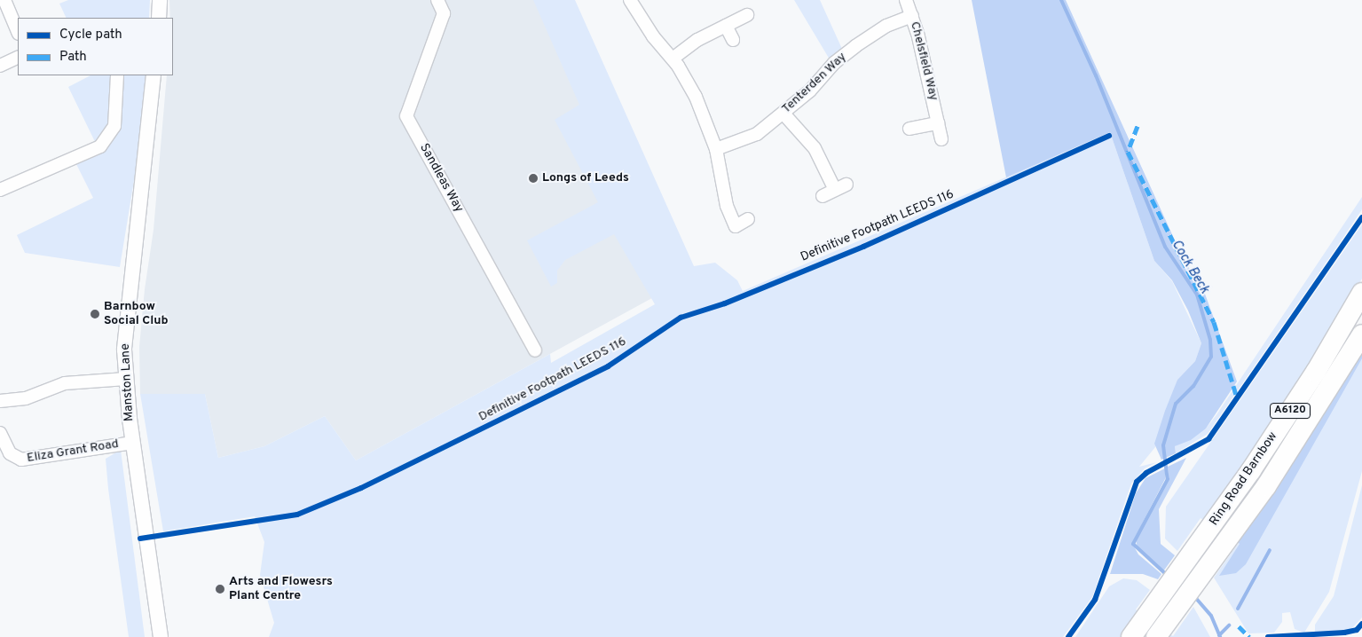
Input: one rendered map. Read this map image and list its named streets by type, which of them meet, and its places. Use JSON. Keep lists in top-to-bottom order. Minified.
{"streets":{"highway":["A6120","Ring Road Barnbow"],"street":["Chelsfield Way","Tenterden Way","Sandleas Way","Manston Lane","Eliza Grant Road"],"cycle path":["Definitive Footpath LEEDS 116"]},"crossings":[["Chelsfield Way","Tenterden Way"],["Manston Lane","Eliza Grant Road"]],"water":["Cock Beck"],"places":["Longs of Leeds","Barnbow Social Club","Arts and Flowesrs Plant Centre"],"legend":["Cycle path","Path"]}
